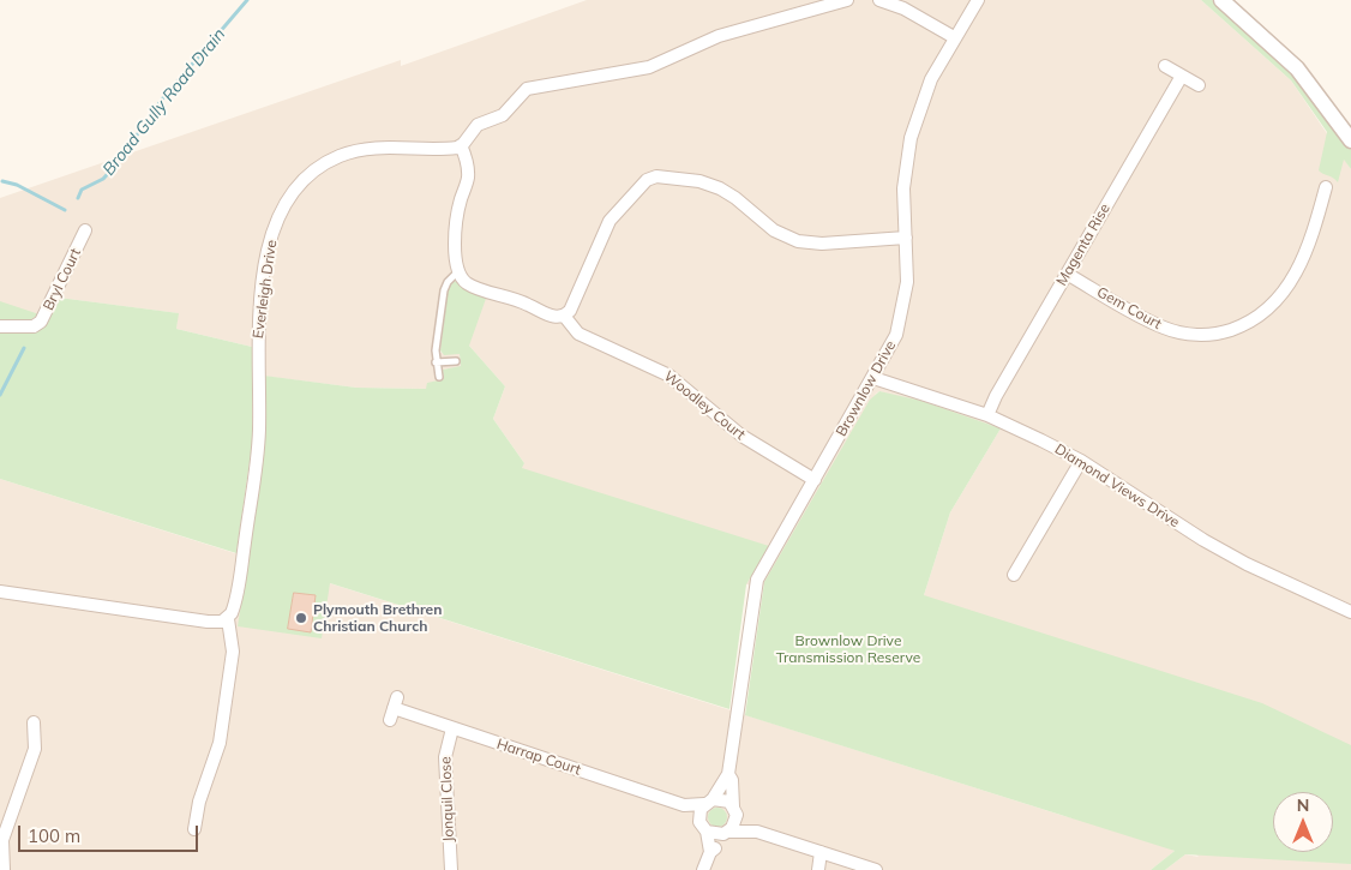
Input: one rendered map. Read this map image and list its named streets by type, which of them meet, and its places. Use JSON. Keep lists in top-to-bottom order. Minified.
{"streets":{"street":["Magenta Rise","Bryl Court","Everleigh Drive","Gem Court","Brownlow Drive","Woodley Court","Diamond Views Drive","Harrap Court","Jonquil Close"]},"crossings":[["Magenta Rise","Gem Court"],["Magenta Rise","Diamond Views Drive"],["Brownlow Drive","Woodley Court"],["Brownlow Drive","Diamond Views Drive"],["Brownlow Drive","Harrap Court"],["Harrap Court","Jonquil Close"]],"water":["Broad Gully Road Drain"],"parks":["Brownlow Drive Transmission Reserve"],"places":["Plymouth Brethren Christian Church"],"scale_bar":"100 m","north":"top"}
